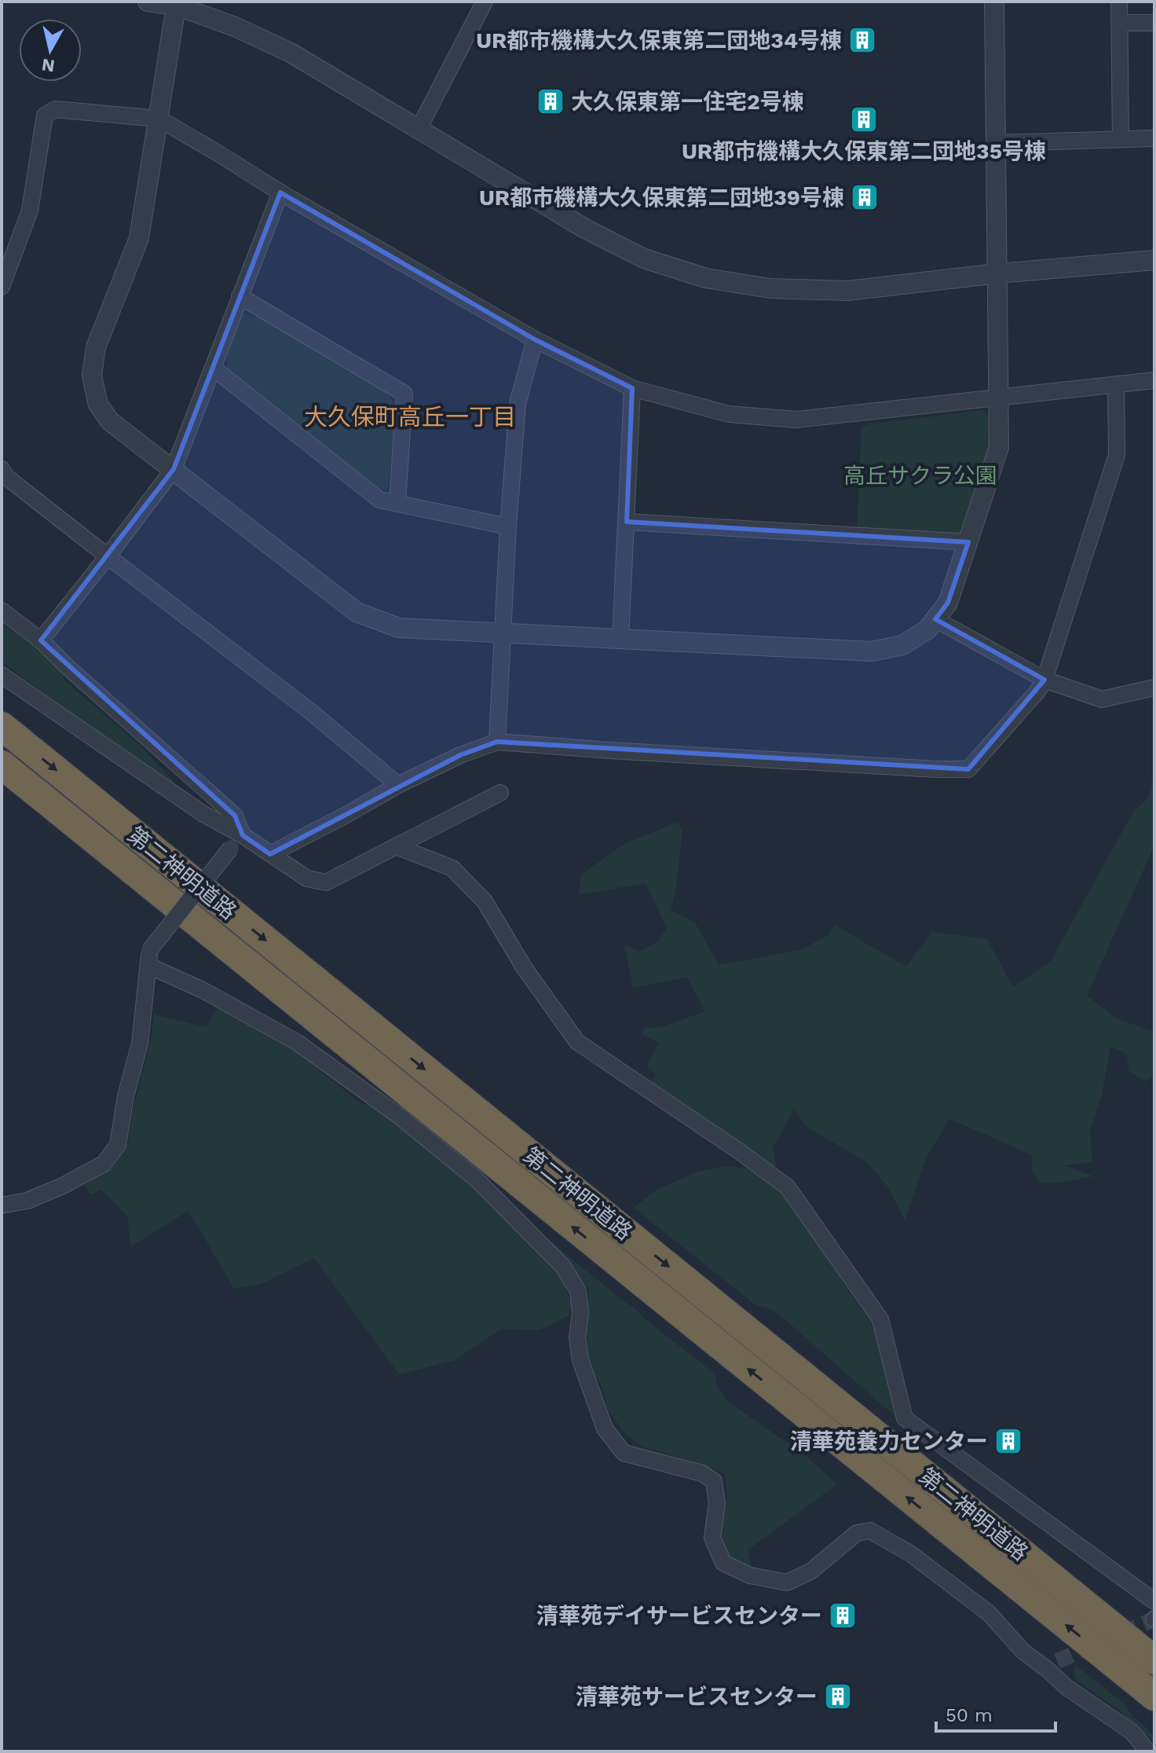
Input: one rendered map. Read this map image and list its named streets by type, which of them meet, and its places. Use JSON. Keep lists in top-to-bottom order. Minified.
{"streets":{"highway":["第二神明道路"]},"districts":["大久保町高丘一丁目"],"parks":["高丘サクラ公園"],"places":{"building":["UR都市機構大久保東第二団地34号棟","大久保東第一住宅2号棟","UR都市機構大久保東第二団地35号棟","UR都市機構大久保東第二団地39号棟","清華苑養力センター","清華苑デイサービスセンター","清華苑サービスセンター"]},"scale_bar":"50 m","north":"bottom"}
